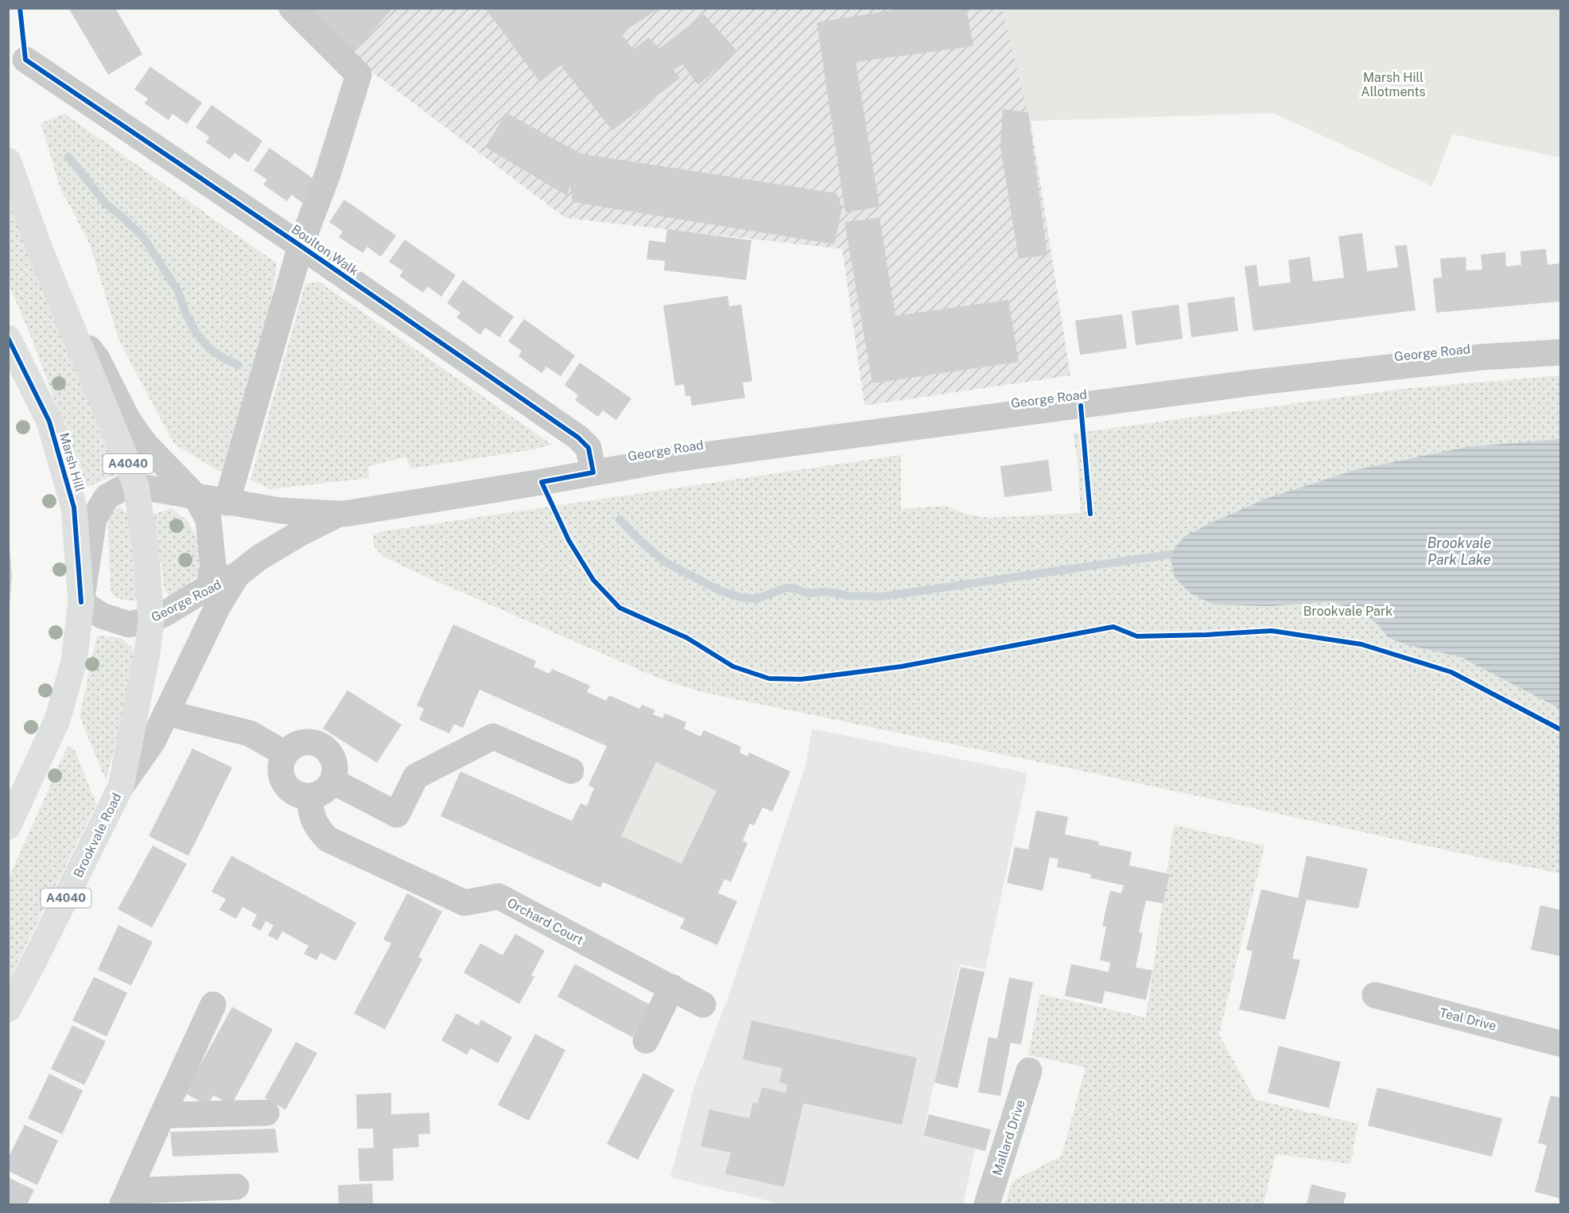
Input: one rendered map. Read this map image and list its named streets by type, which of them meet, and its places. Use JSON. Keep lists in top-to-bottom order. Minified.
{"streets":{"main road":["Marsh Hill","A4040","Brookvale Road"],"street":["Boulton Walk","George Road","Orchard Court","Teal Drive","Mallard Drive"]},"crossings":[["Boulton Walk","George Road"],["George Road","Marsh Hill"],["George Road","A4040"],["George Road","Brookvale Road"],["A4040","Brookvale Road"]],"water":["Brookvale Park Lake"],"parks":["Marsh Hill Allotments","Brookvale Park"]}
